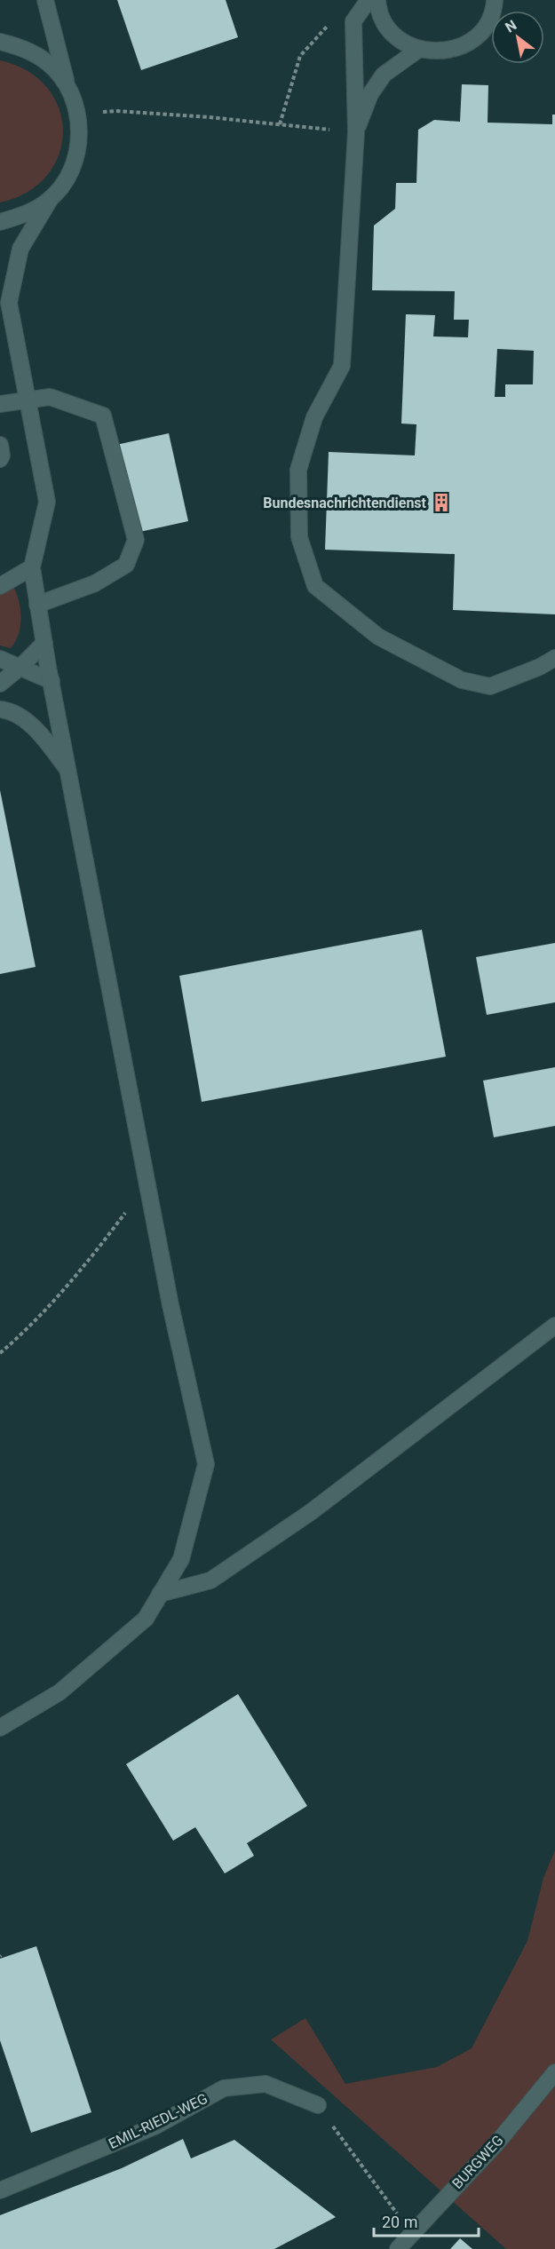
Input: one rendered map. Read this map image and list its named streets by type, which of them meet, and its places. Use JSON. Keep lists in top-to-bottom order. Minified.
{"streets":{"street":["EMIL-RIEDL-WEG","BURGWEG"]},"places":{"building":["Bundesnachrichtendienst"]},"scale_bar":"20 m","north":"top left"}
